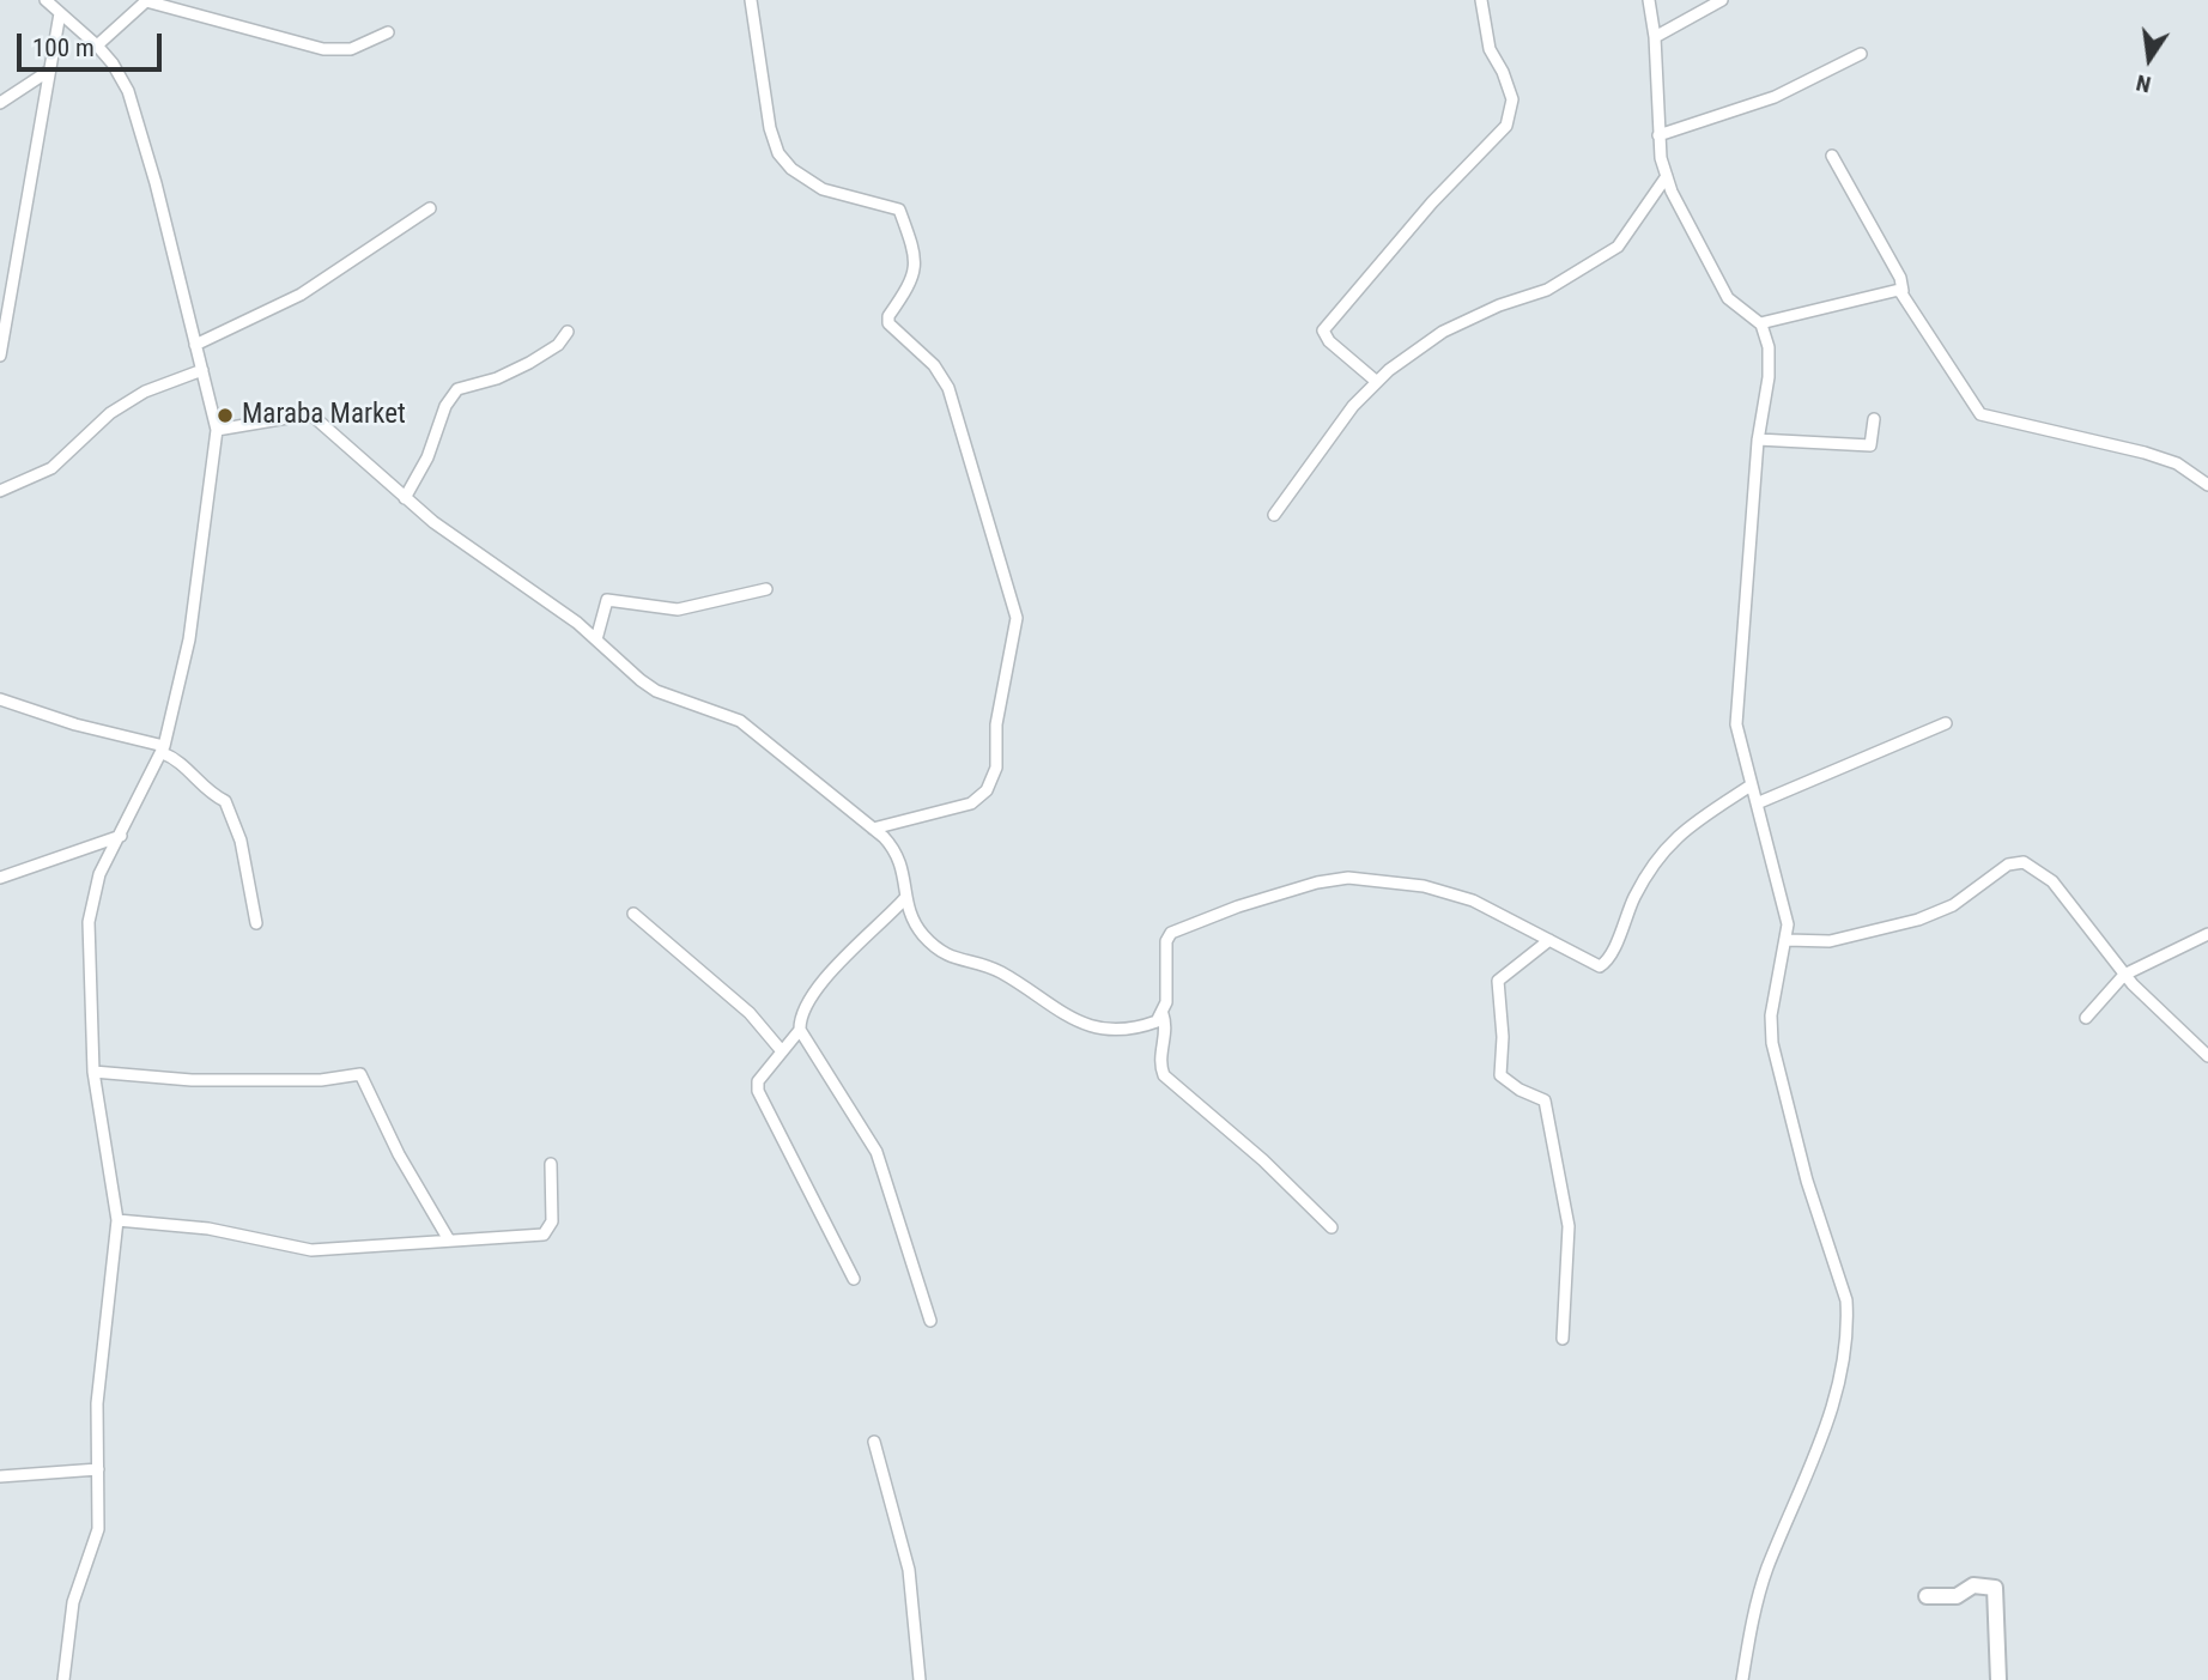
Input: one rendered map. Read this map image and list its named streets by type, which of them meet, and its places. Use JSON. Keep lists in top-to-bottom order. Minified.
{"places":["Maraba Market"],"scale_bar":"100 m","north":"bottom"}
